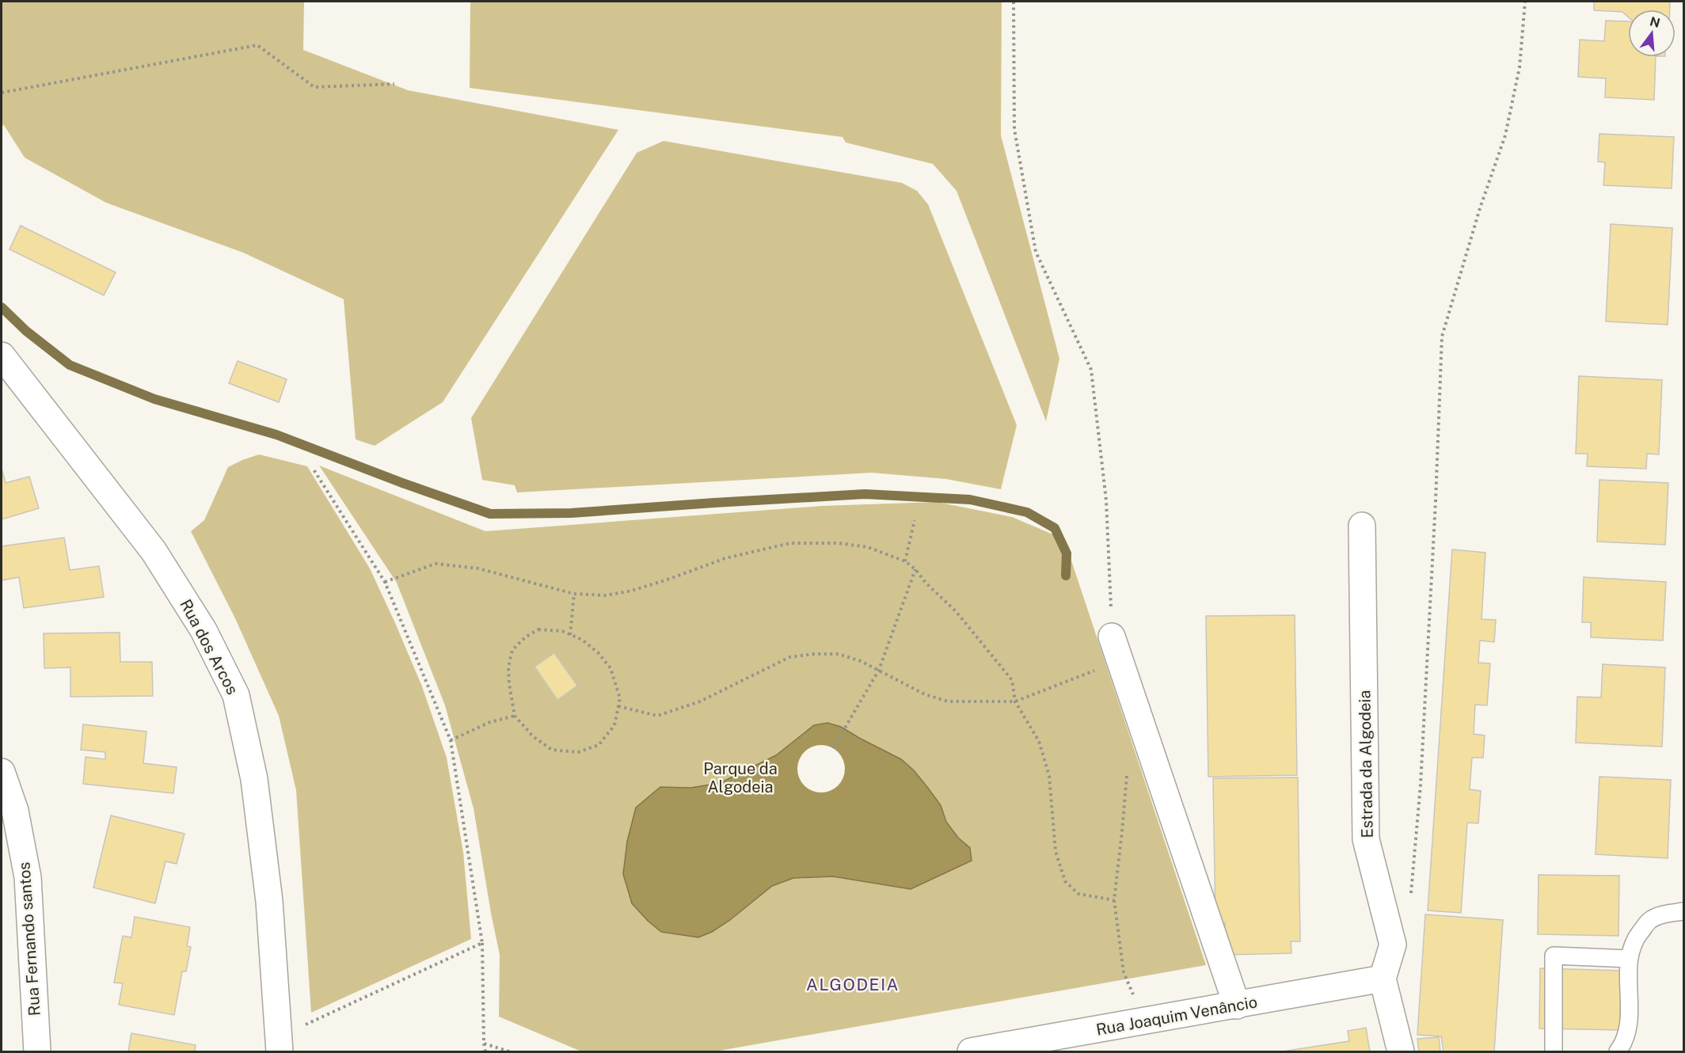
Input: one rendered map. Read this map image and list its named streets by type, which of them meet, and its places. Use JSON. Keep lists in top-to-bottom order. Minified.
{"streets":{"street":["Rua dos Arcos","Estrada da Algodeia","Rua Fernando santos","Rua Joaquim Venâncio"]},"crossings":[["Estrada da Algodeia","Rua Joaquim Venâncio"]],"districts":["ALGODEIA"],"parks":["Parque da Algodeia"],"north":"top"}
